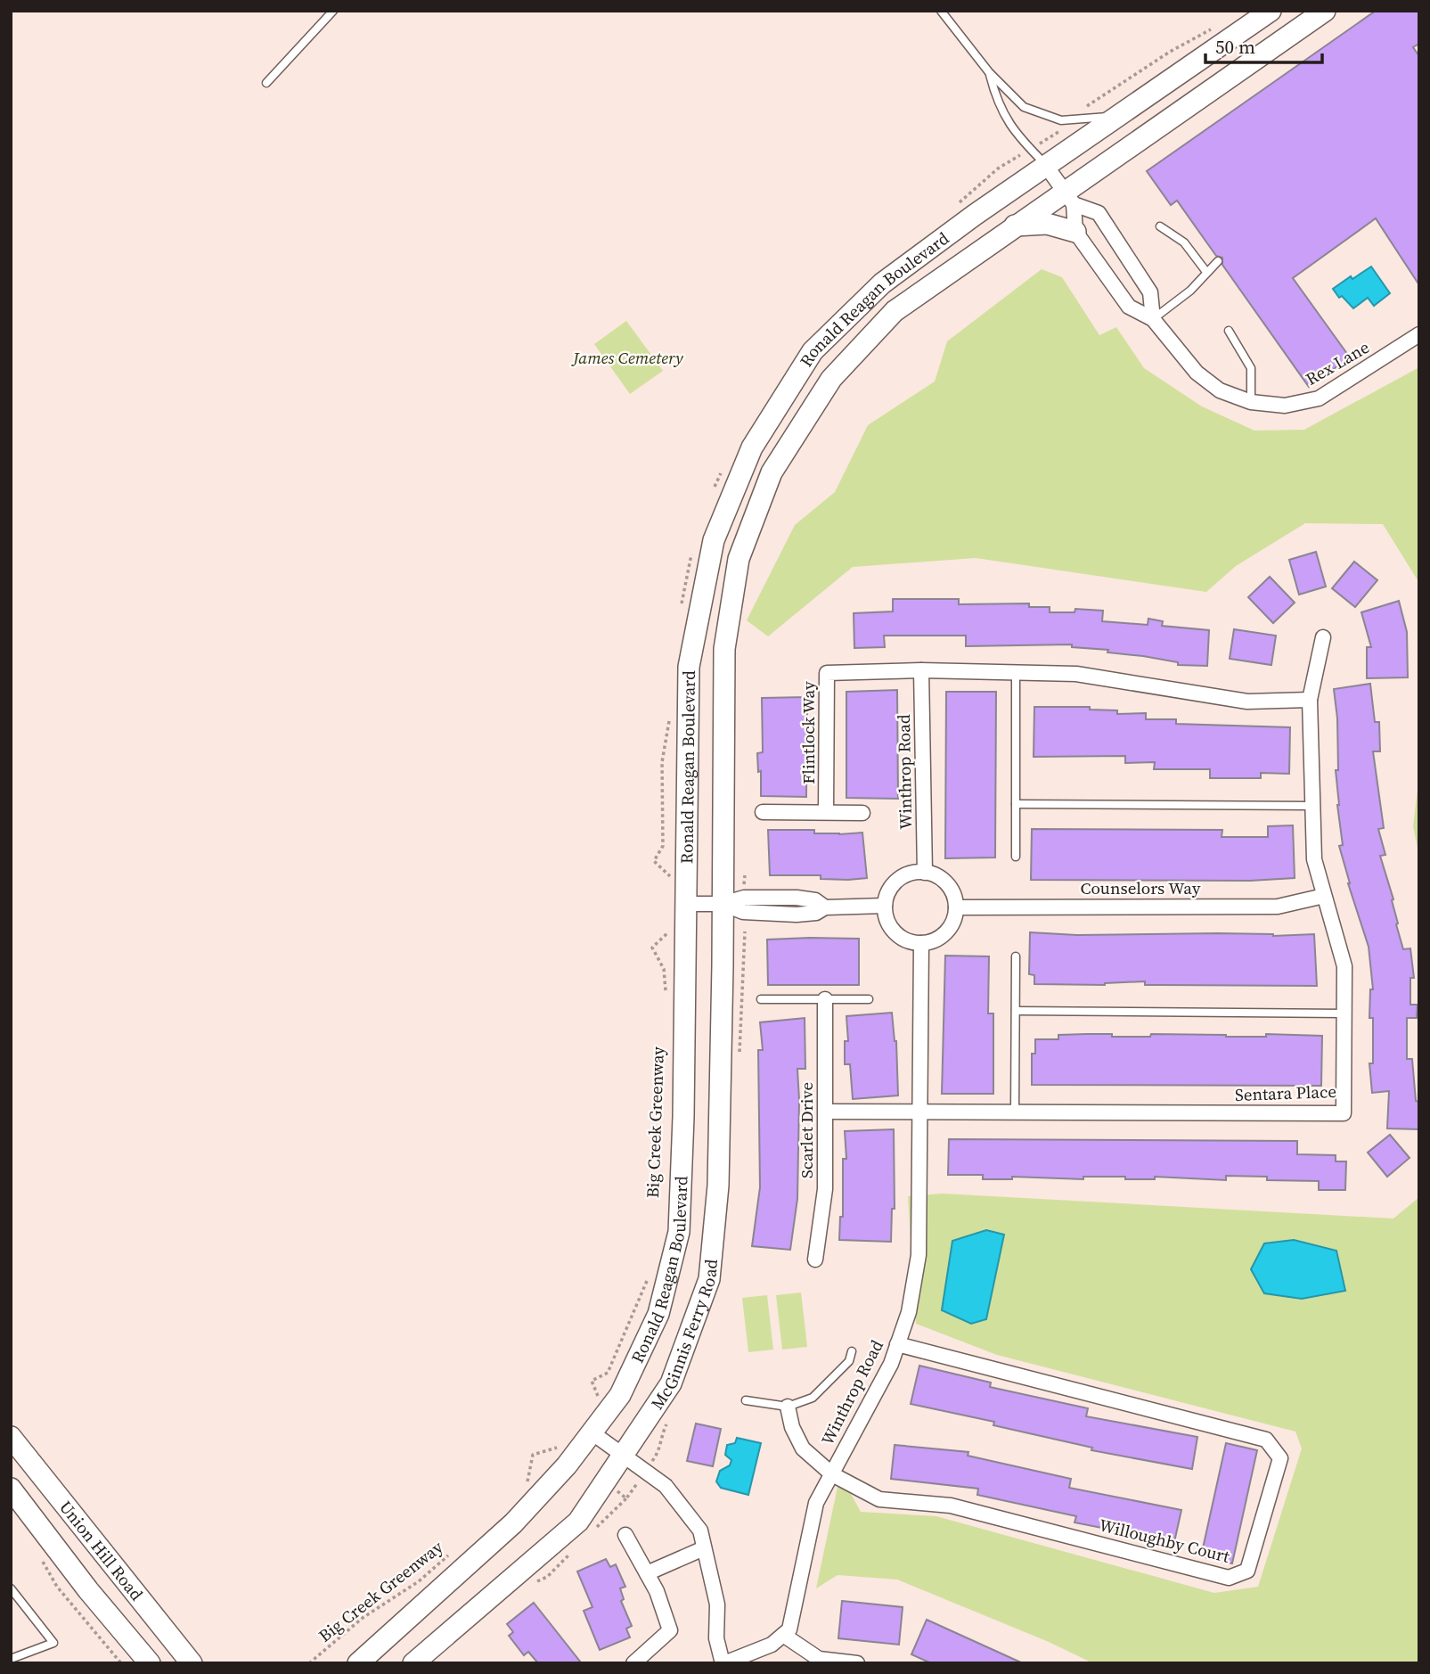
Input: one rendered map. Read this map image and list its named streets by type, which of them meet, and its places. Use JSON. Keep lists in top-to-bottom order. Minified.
{"streets":{"main road":["Ronald Reagan Boulevard","McGinnis Ferry Road","Union Hill Road"],"street":["Rex Lane","Flintlock Way","Winthrop Road","Counselors Way","Sentara Place","Scarlet Drive","Willoughby Court"],"path":["Big Creek Greenway"]},"crossings":[["Ronald Reagan Boulevard","Rex Lane"],["Ronald Reagan Boulevard","McGinnis Ferry Road"],["Flintlock Way","Winthrop Road"],["Winthrop Road","Counselors Way"],["Winthrop Road","Sentara Place"],["Winthrop Road","Willoughby Court"],["Counselors Way","Sentara Place"],["Sentara Place","Scarlet Drive"]],"parks":["James Cemetery"],"scale_bar":"50 m"}
